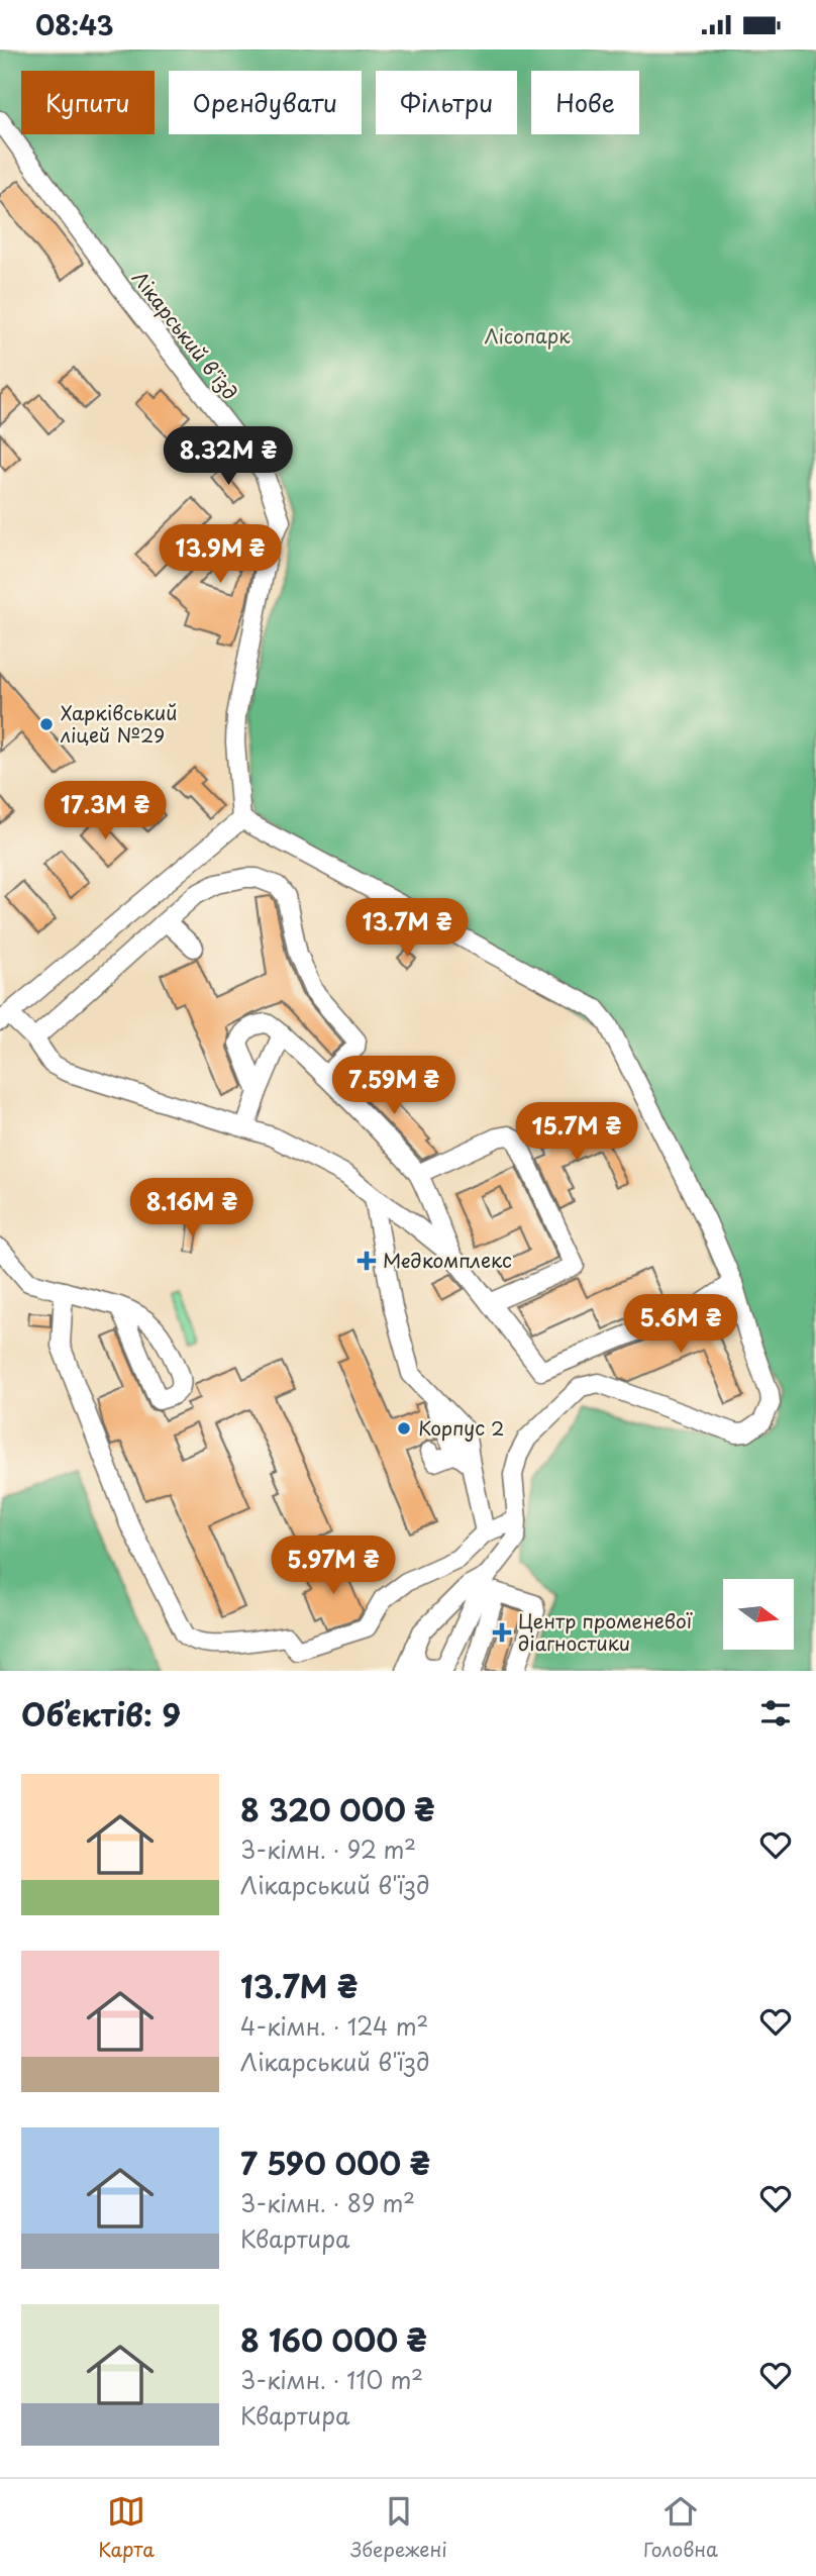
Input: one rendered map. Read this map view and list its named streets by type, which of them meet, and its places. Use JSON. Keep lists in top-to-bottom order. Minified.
{"streets":{"street":["Лікарський в'їзд"]},"parks":["Лісопарк"],"places":{"other":["Харківський ліцей №29","Корпус 2"],"health":["Медкомплекс","Центр променевої діагностики"]},"north":"right","page":{"status":"08:43","chip":["Купити","Орендувати","Фільтри","Нове"],"price":["8.32M ₴","13.9M ₴","17.3M ₴","13.7M ₴","7.59M ₴","15.7M ₴","8.16M ₴","5.6M ₴","5.97M ₴"],"heading":"Об’єктів: 9","list":[{"name":"8 320 000 ₴","note":"3-кімн. · 92 m² · Лікарський в'їзд"},{"name":"13.7M ₴","note":"4-кімн. · 124 m² · Лікарський в'їзд"},{"name":"7 590 000 ₴","note":"3-кімн. · 89 m² · Квартира"},{"name":"8 160 000 ₴","note":"3-кімн. · 110 m² · Квартира"}],"tabs":["Карта","Збережені","Головна"]}}
